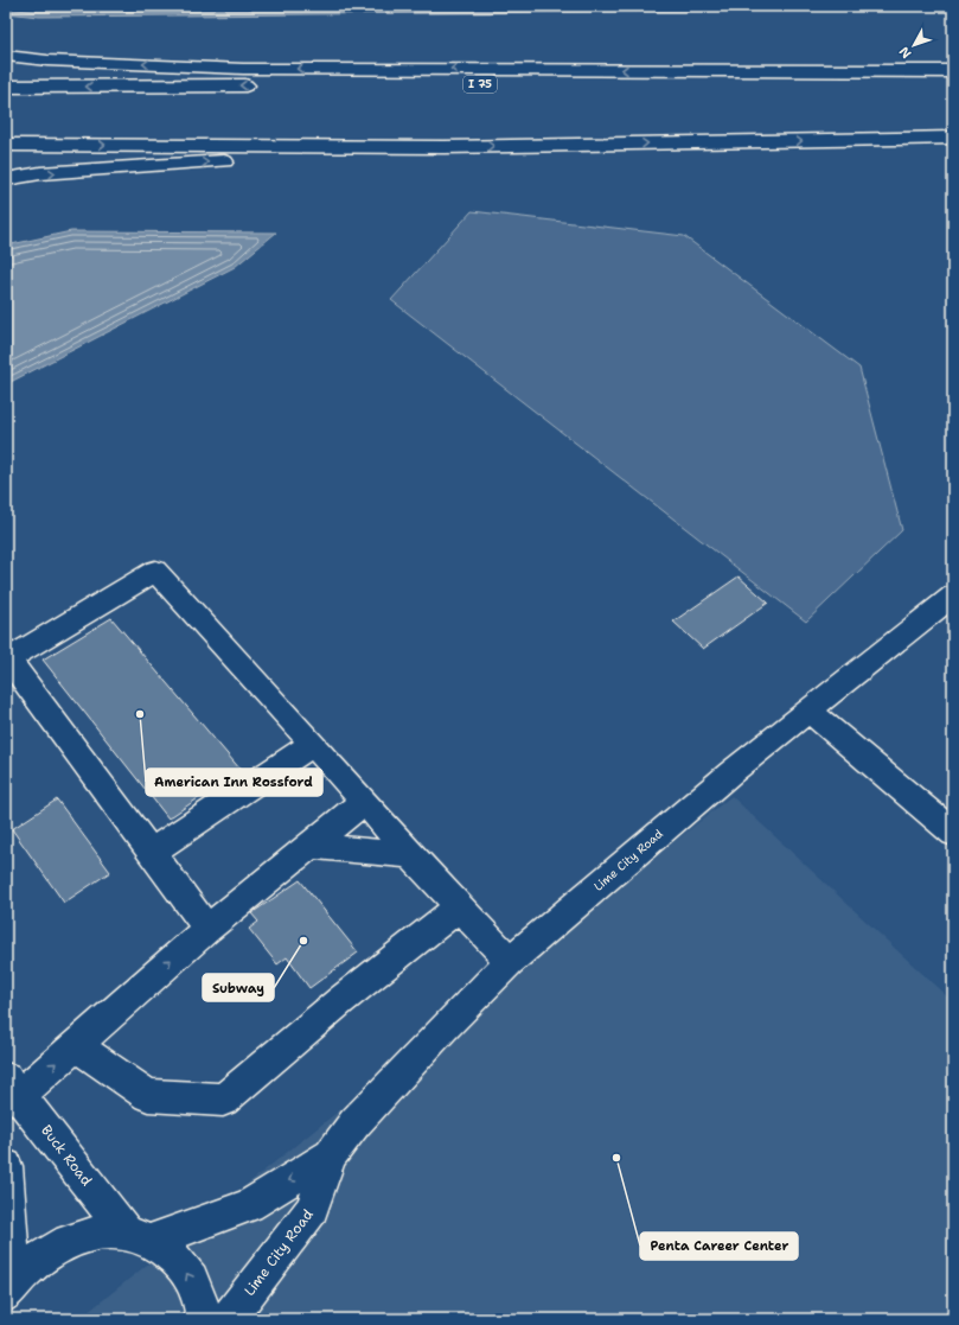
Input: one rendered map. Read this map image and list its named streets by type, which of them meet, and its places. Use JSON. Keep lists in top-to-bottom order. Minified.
{"streets":{"main road":["I 75","Lime City Road","Buck Road"]},"crossings":[["Lime City Road","Buck Road"]],"places":["American Inn Rossford","Subway","Penta Career Center"],"north":"bottom left"}
